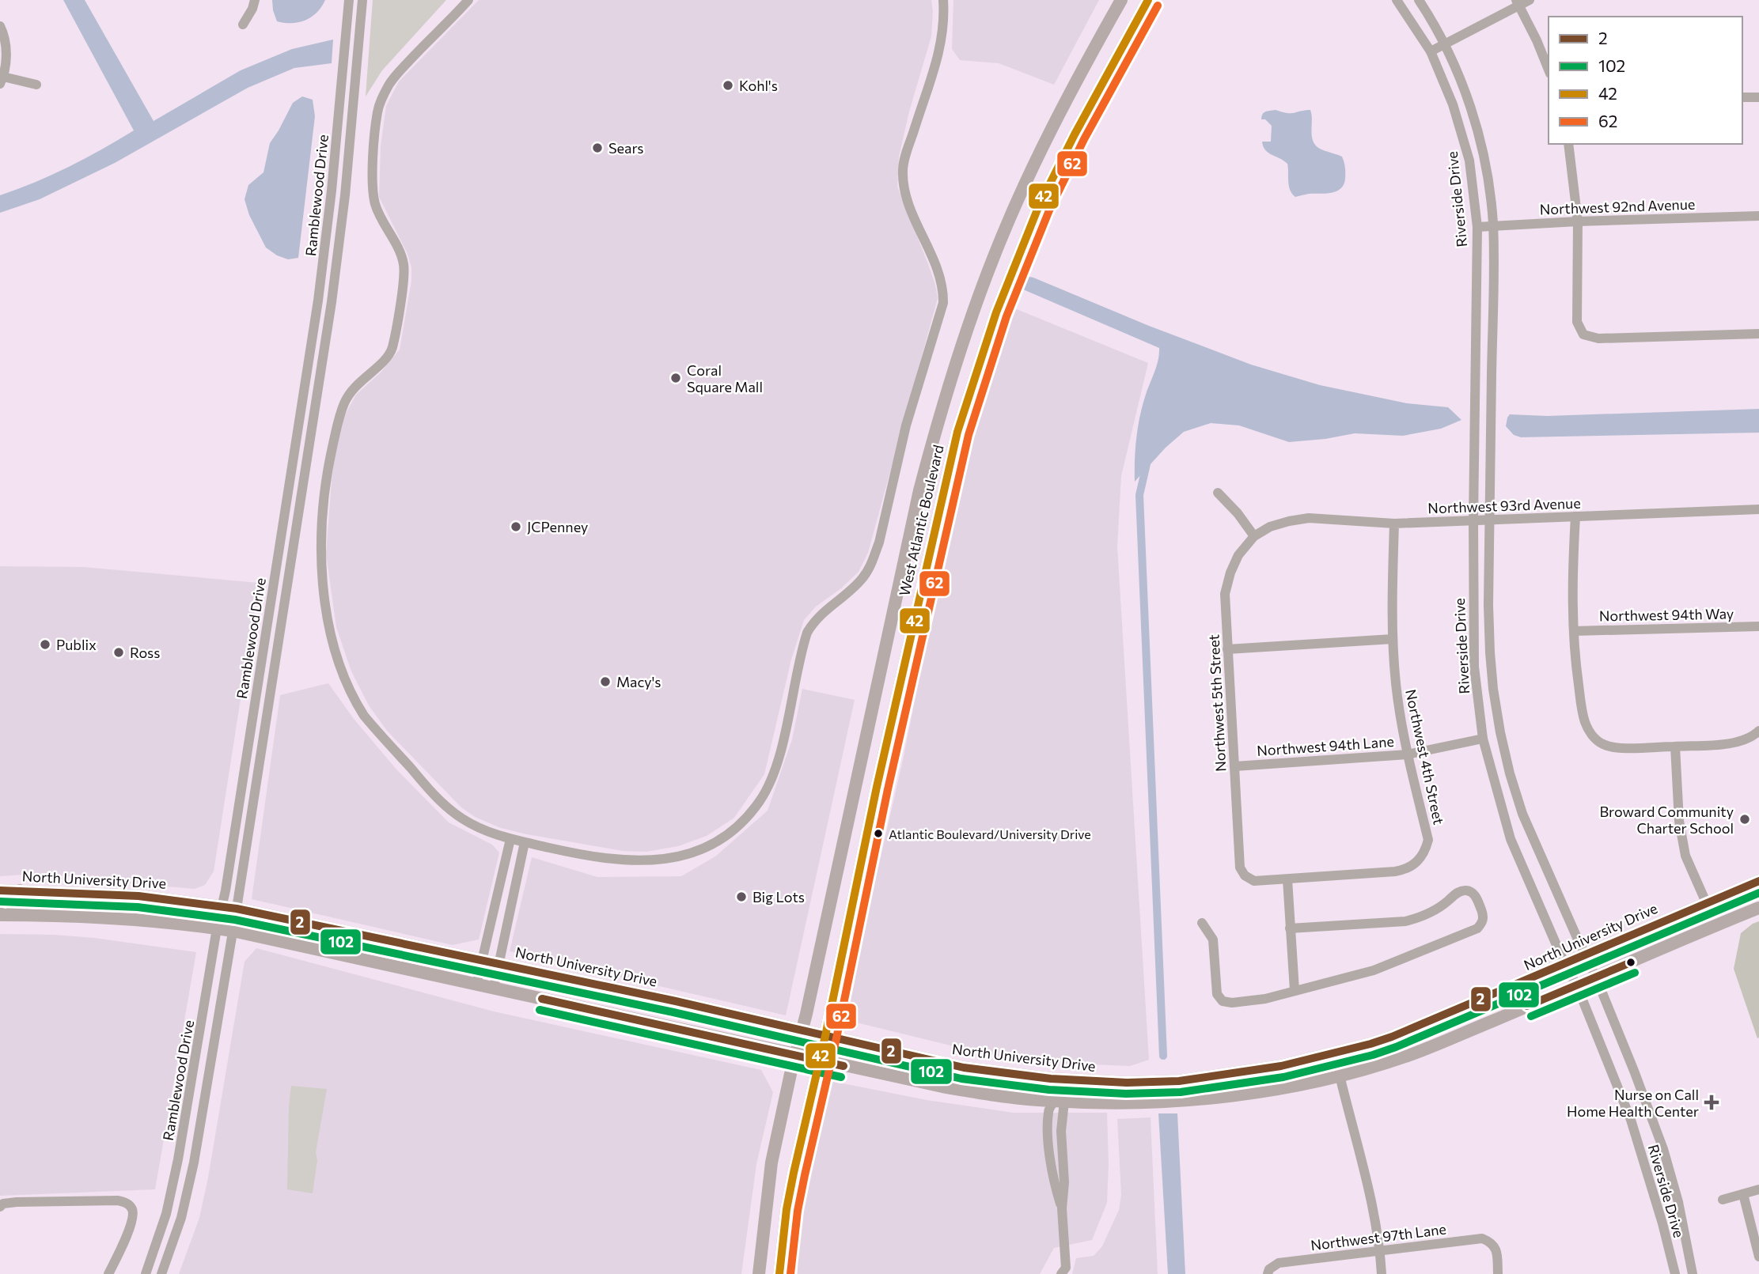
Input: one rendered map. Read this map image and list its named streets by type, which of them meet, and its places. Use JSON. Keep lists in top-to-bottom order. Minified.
{"streets":{"main road":["West Atlantic Boulevard","North University Drive"],"street":["Ramblewood Drive","Riverside Drive","Northwest 92nd Avenue","Northwest 93rd Avenue","Northwest 94th Way","Northwest 5th Street","Northwest 94th Lane","Northwest 4th Street","Northwest 97th Lane"]},"crossings":[["Ramblewood Drive","North University Drive"],["Riverside Drive","Northwest 92nd Avenue"],["Riverside Drive","Northwest 93rd Avenue"],["Riverside Drive","Northwest 94th Lane"],["Riverside Drive","North University Drive"],["Northwest 93rd Avenue","Northwest 5th Street"],["Northwest 93rd Avenue","Northwest 4th Street"],["West Atlantic Boulevard","North University Drive"],["Northwest 5th Street","Northwest 94th Lane"],["Northwest 5th Street","Northwest 4th Street"],["Northwest 94th Lane","Northwest 4th Street"]],"places":{"other":["Kohl's","Sears","Coral Square Mall","JCPenney","Publix","Ross","Macy's","Broward Community Charter School","Atlantic Boulevard/University Drive","Big Lots"],"health":["Nurse on Call Home Health Center"]},"lines":["transit line 42","transit line 62","transit line 2","transit line 102"],"legend":["2","102","42","62"]}
